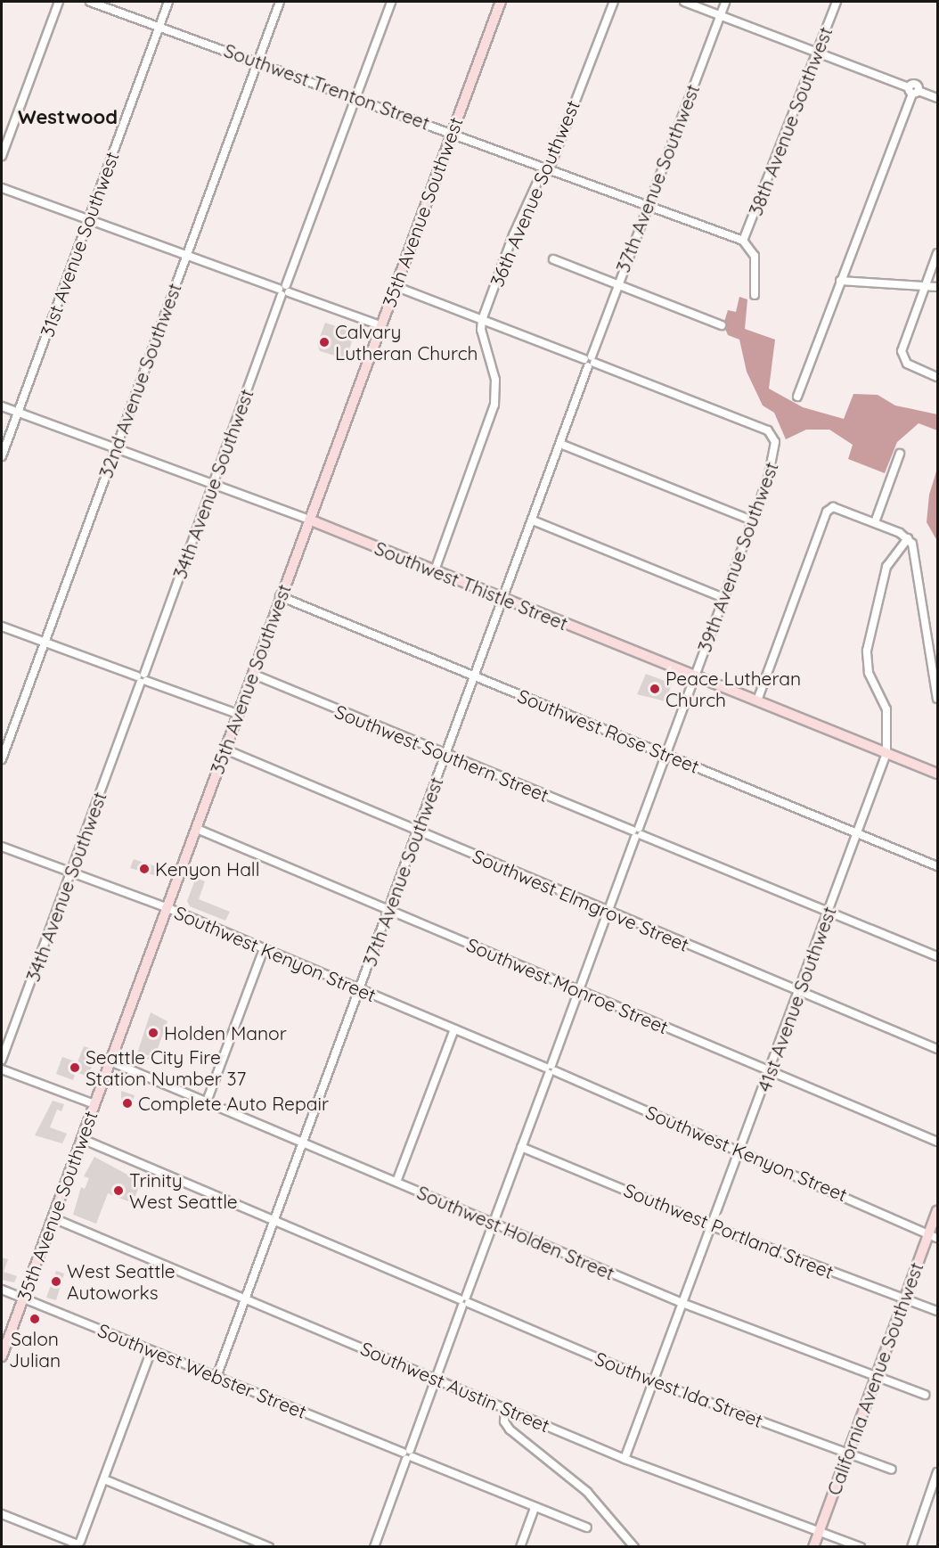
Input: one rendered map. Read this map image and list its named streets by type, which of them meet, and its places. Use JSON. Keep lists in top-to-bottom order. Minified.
{"streets":{"main road":["35th Avenue Southwest","Southwest Thistle Street","California Avenue Southwest"],"street":["Southwest Trenton Street","38th Avenue Southwest","37th Avenue Southwest","36th Avenue Southwest","31st Avenue Southwest","32nd Avenue Southwest","34th Avenue Southwest","39th Avenue Southwest","Southwest Rose Street","Southwest Southern Street","Southwest Elmgrove Street","Southwest Kenyon Street","Southwest Monroe Street","41st Avenue Southwest","Southwest Portland Street","Southwest Holden Street","Southwest Webster Street","Southwest Austin Street","Southwest Ida Street"]},"crossings":[["Southwest Trenton Street","38th Avenue Southwest"],["Southwest Trenton Street","37th Avenue Southwest"],["Southwest Trenton Street","36th Avenue Southwest"],["Southwest Trenton Street","35th Avenue Southwest"],["Southwest Trenton Street","31st Avenue Southwest"],["Southwest Trenton Street","32nd Avenue Southwest"],["Southwest Trenton Street","34th Avenue Southwest"],["37th Avenue Southwest","39th Avenue Southwest"],["37th Avenue Southwest","Southwest Thistle Street"],["37th Avenue Southwest","Southwest Rose Street"],["37th Avenue Southwest","Southwest Southern Street"],["37th Avenue Southwest","Southwest Elmgrove Street"],["37th Avenue Southwest","Southwest Kenyon Street"],["37th Avenue Southwest","Southwest Monroe Street"],["37th Avenue Southwest","Southwest Holden Street"],["37th Avenue Southwest","Southwest Webster Street"],["37th Avenue Southwest","Southwest Austin Street"],["37th Avenue Southwest","Southwest Ida Street"],["36th Avenue Southwest","Southwest Thistle Street"],["35th Avenue Southwest","Southwest Thistle Street"],["35th Avenue Southwest","Southwest Rose Street"],["35th Avenue Southwest","Southwest Southern Street"],["35th Avenue Southwest","Southwest Elmgrove Street"],["35th Avenue Southwest","Southwest Kenyon Street"],["35th Avenue Southwest","Southwest Monroe Street"],["35th Avenue Southwest","Southwest Holden Street"],["35th Avenue Southwest","Southwest Webster Street"],["35th Avenue Southwest","Southwest Austin Street"],["35th Avenue Southwest","Southwest Ida Street"],["31st Avenue Southwest","Southwest Thistle Street"],["32nd Avenue Southwest","Southwest Thistle Street"],["34th Avenue Southwest","Southwest Thistle Street"],["34th Avenue Southwest","Southwest Kenyon Street"],["39th Avenue Southwest","Southwest Thistle Street"],["39th Avenue Southwest","Southwest Rose Street"],["39th Avenue Southwest","Southwest Southern Street"],["39th Avenue Southwest","Southwest Elmgrove Street"],["39th Avenue Southwest","Southwest Kenyon Street"],["39th Avenue Southwest","Southwest Monroe Street"],["39th Avenue Southwest","Southwest Portland Street"],["39th Avenue Southwest","Southwest Holden Street"],["39th Avenue Southwest","Southwest Webster Street"],["39th Avenue Southwest","Southwest Austin Street"],["39th Avenue Southwest","Southwest Ida Street"],["Southwest Thistle Street","41st Avenue Southwest"],["Southwest Rose Street","41st Avenue Southwest"],["Southwest Southern Street","41st Avenue Southwest"],["Southwest Elmgrove Street","41st Avenue Southwest"],["Southwest Kenyon Street","41st Avenue Southwest"],["Southwest Kenyon Street","California Avenue Southwest"],["Southwest Monroe Street","41st Avenue Southwest"],["41st Avenue Southwest","Southwest Portland Street"],["41st Avenue Southwest","Southwest Holden Street"],["41st Avenue Southwest","Southwest Austin Street"],["41st Avenue Southwest","Southwest Ida Street"],["Southwest Portland Street","California Avenue Southwest"],["Southwest Holden Street","California Avenue Southwest"],["California Avenue Southwest","Southwest Austin Street"],["California Avenue Southwest","Southwest Ida Street"]],"districts":["Westwood"],"places":["Calvary Lutheran Church","Peace Lutheran Church","Kenyon Hall","Holden Manor","Seattle City Fire Station Number 37","Complete Auto Repair","Trinity West Seattle","West Seattle Autoworks","Salon Julian"]}
